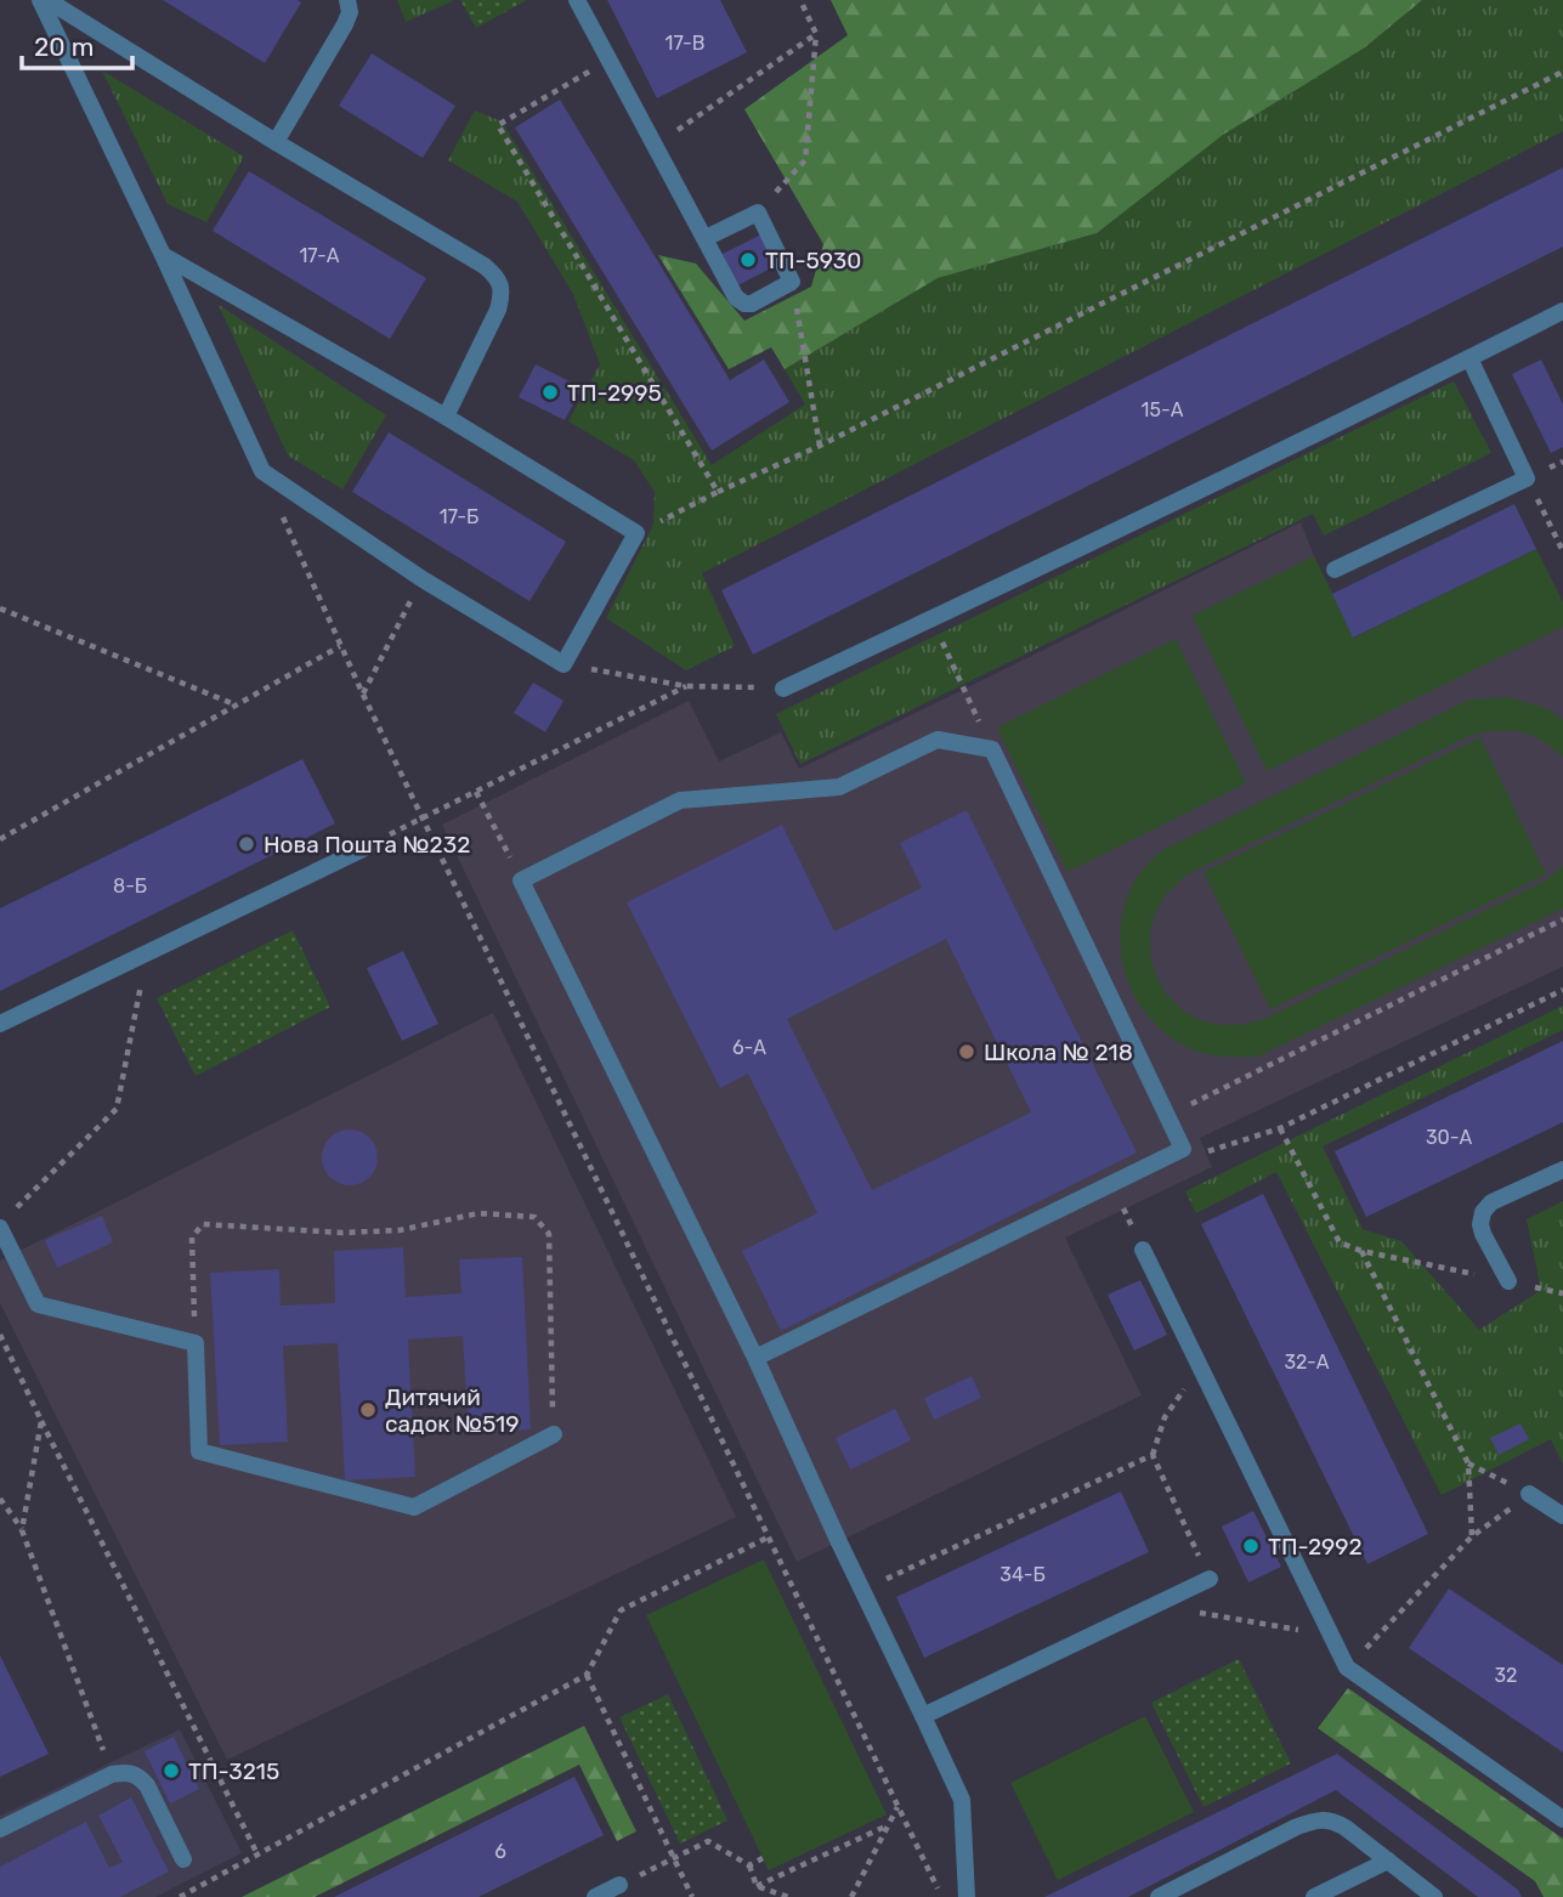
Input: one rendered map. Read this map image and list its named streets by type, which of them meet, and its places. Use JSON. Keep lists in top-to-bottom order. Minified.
{"places":["ТП-5930","ТП-2995","Нова Пошта №232","Школа № 218","Дитячий садок №519","ТП-2992","ТП-3215"],"house_numbers":["17-В","17-А","15-А","17-Б","8-Б","6-А","30-А","32-А","34-Б","32","6"],"scale_bar":"20 m"}
